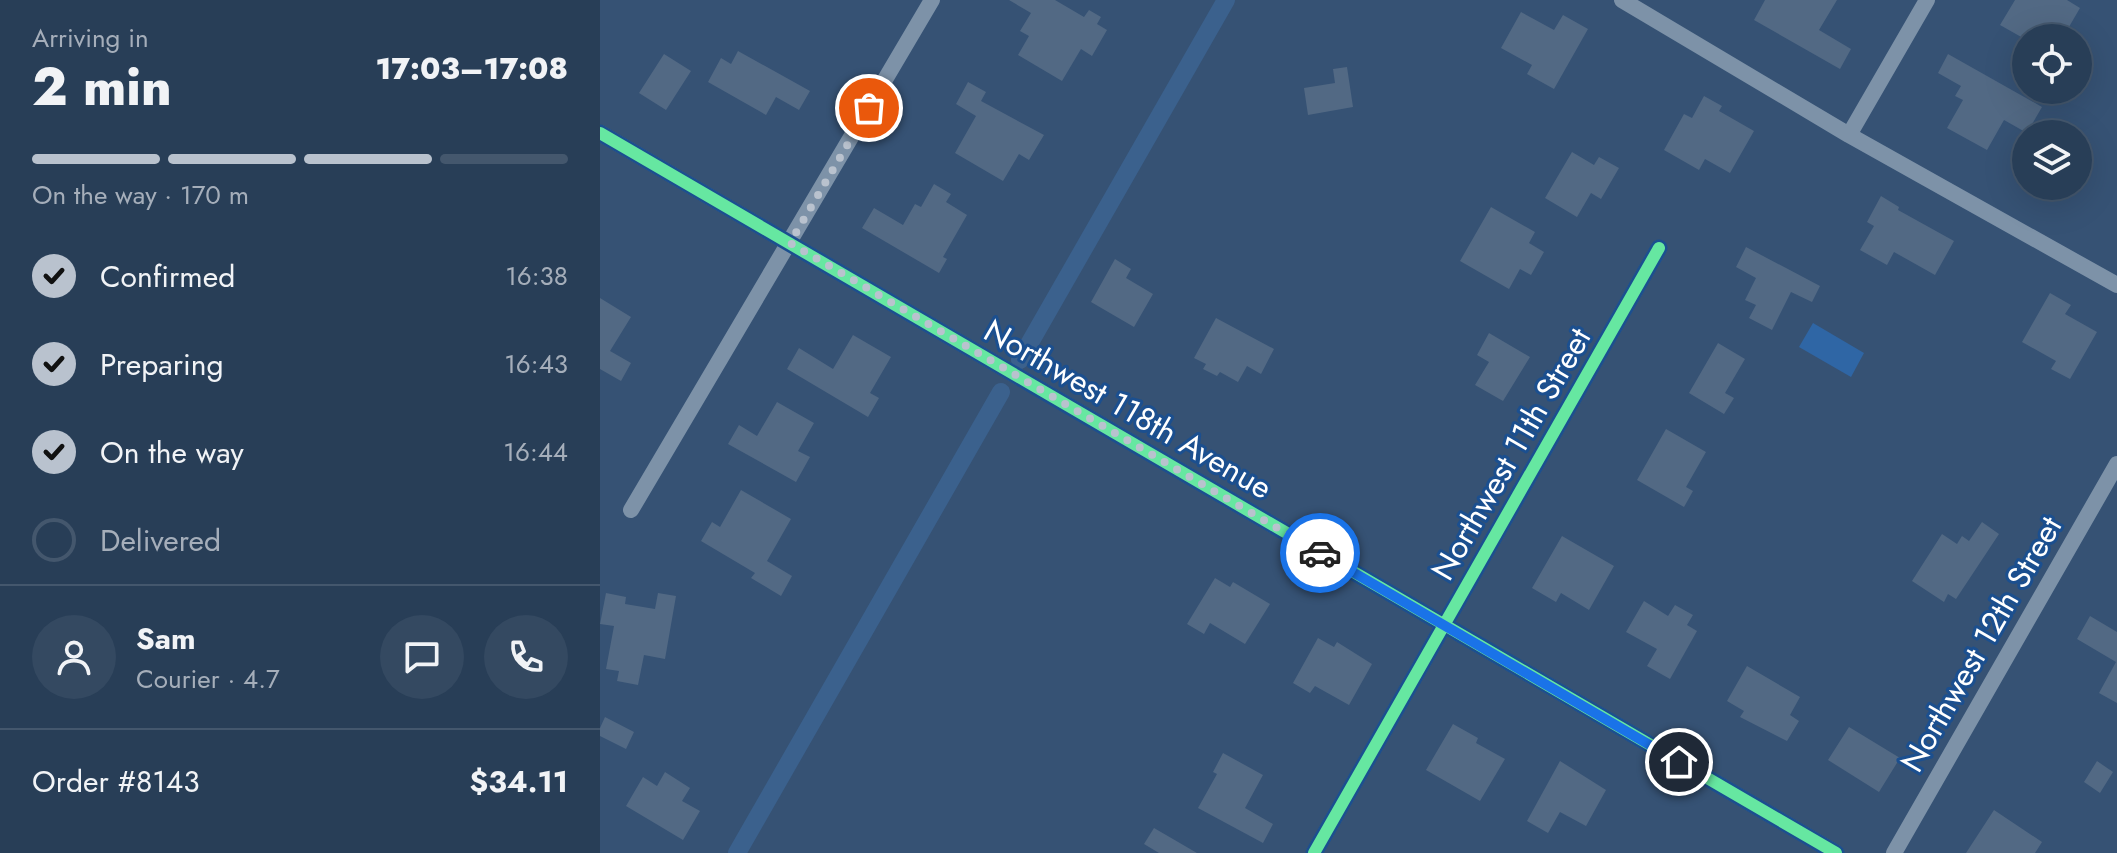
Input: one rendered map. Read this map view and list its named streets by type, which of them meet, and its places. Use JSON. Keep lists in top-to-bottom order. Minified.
{"streets":{"street":["Northwest 118th Avenue","Northwest 11th Street","Northwest 12th Street"]},"crossings":[["Northwest 118th Avenue","Northwest 11th Street"]],"page":{"heading":["2 min","Arriving in","17:03–17:08"],"panel":["Sam","Courier · 4.7","Order #8143","$34.11"],"bar":"On the way · 170 m","list":[["Confirmed","16:38"],["Preparing","16:43"],["On the way","16:44"],"Delivered"]}}
